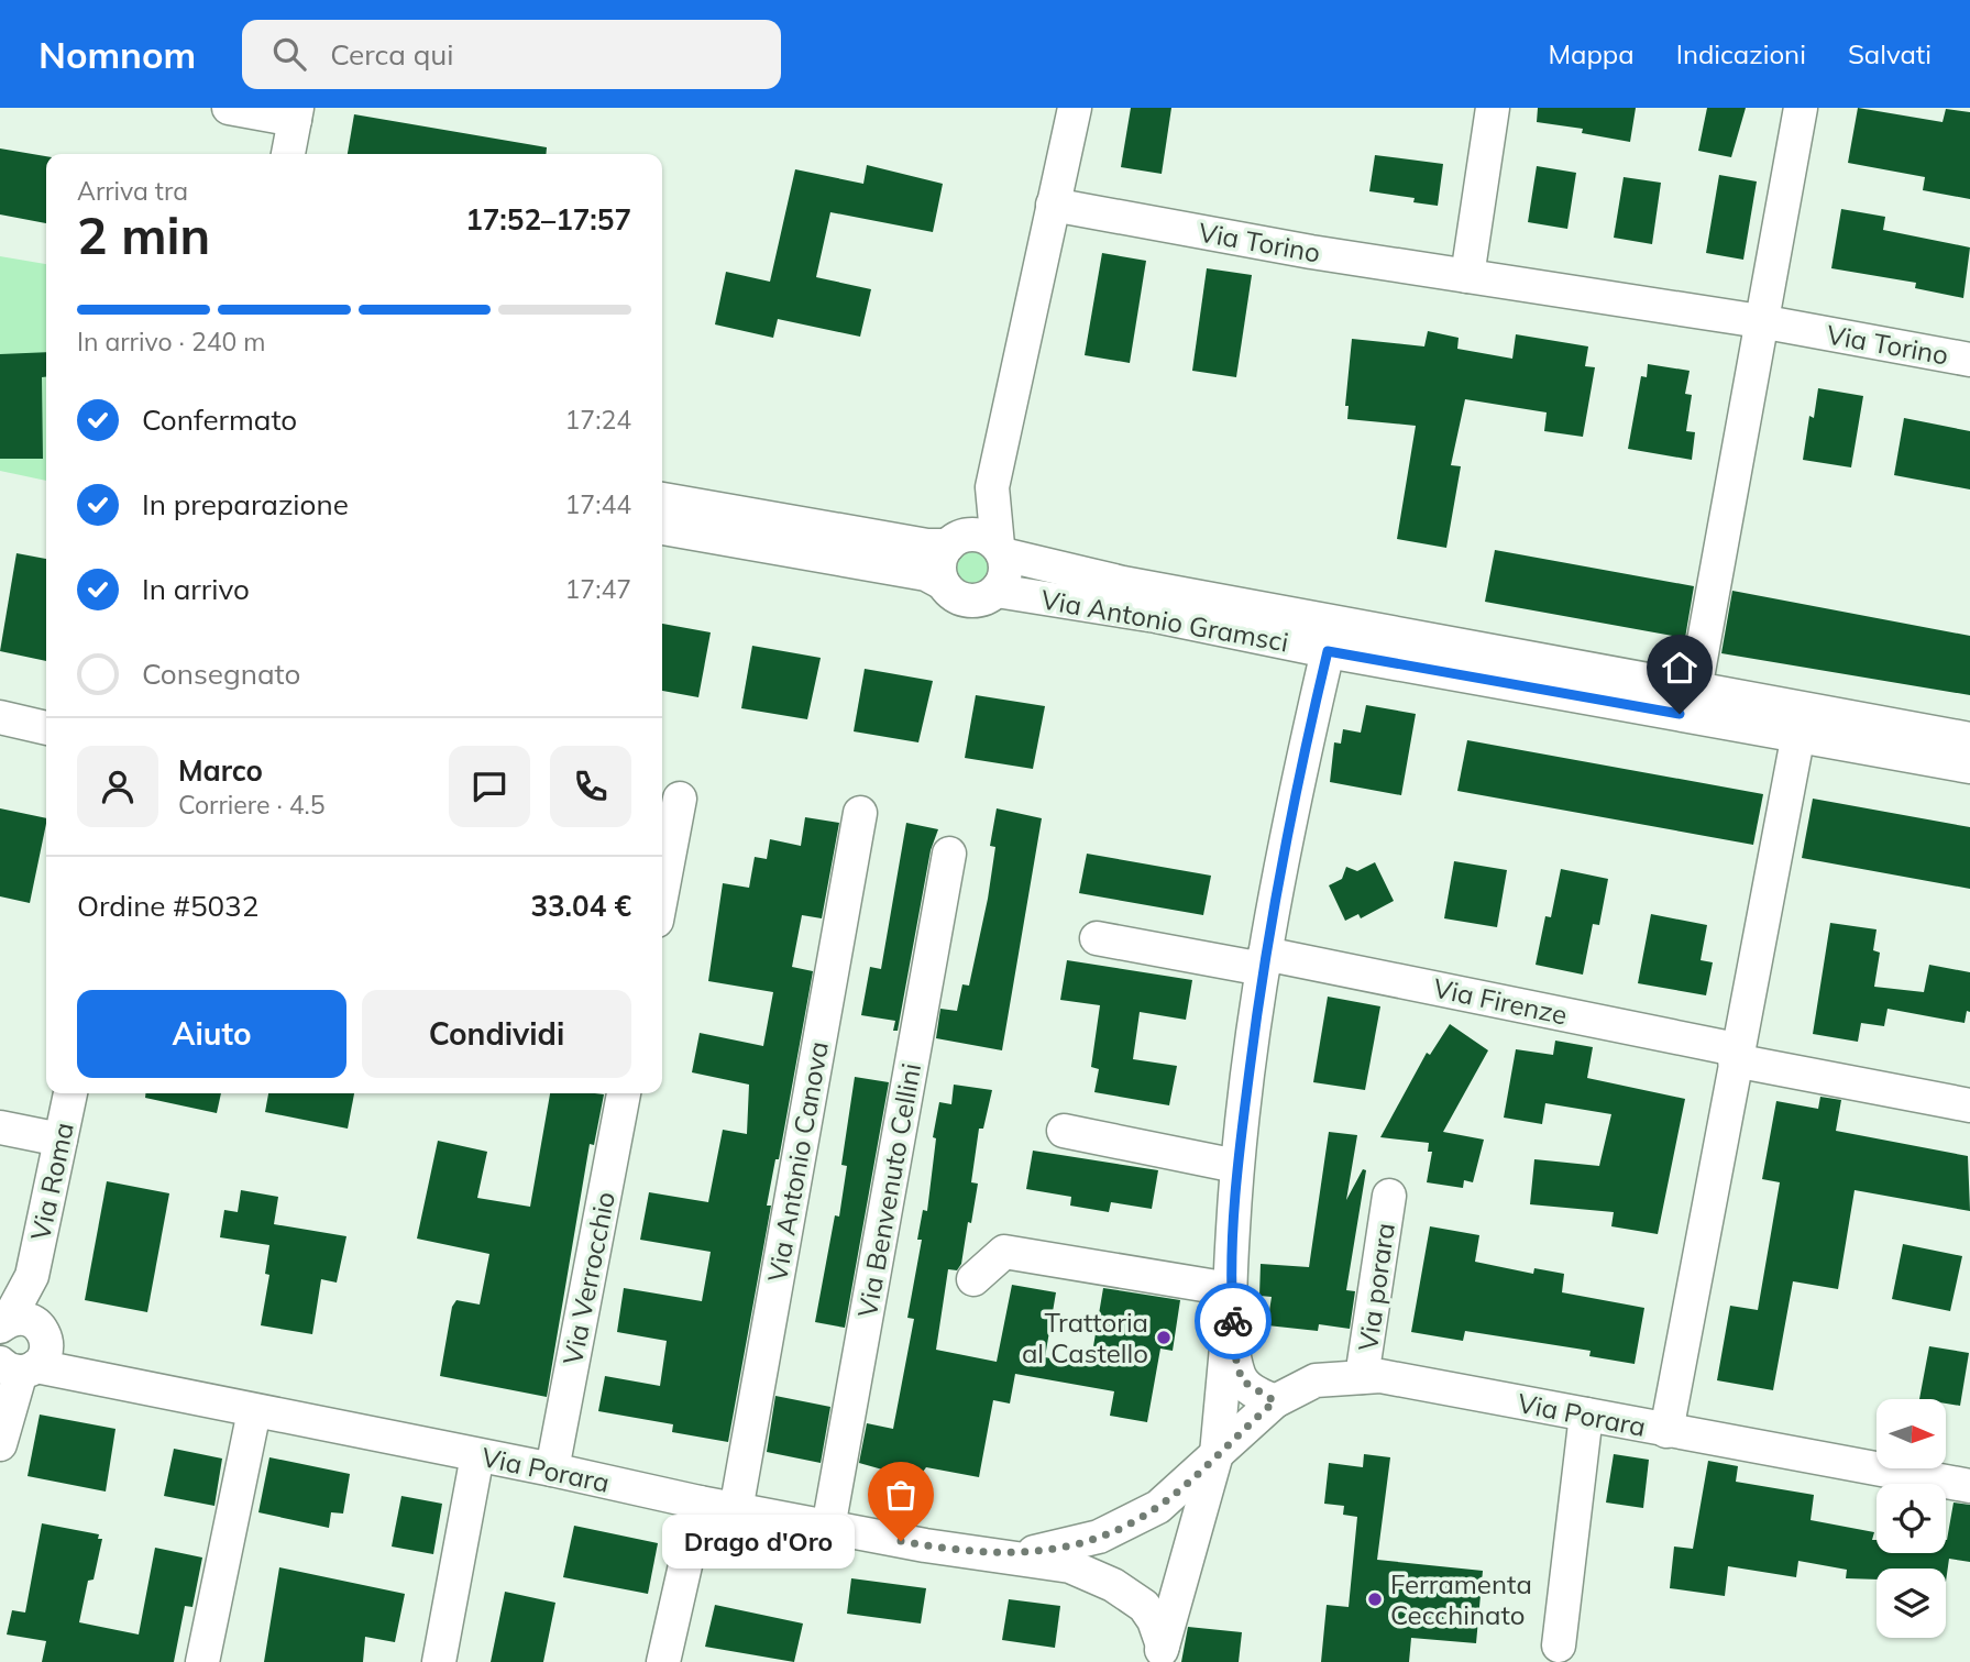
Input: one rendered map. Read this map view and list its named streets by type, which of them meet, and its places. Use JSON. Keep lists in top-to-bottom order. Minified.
{"streets":{"street":["Via Torino","Via Antonio Gramsci","Via Firenze","Via Antonio Canova","Via Roma","Via Benvenuto Cellini","Via Verrocchio","Via porara","Via Porara"]},"crossings":[["Via Antonio Canova","Via Porara"],["Via Roma","Via Porara"],["Via Benvenuto Cellini","Via Porara"],["Via Verrocchio","Via Porara"],["Via porara","Via Porara"]],"places":["Trattoria al Castello","Drago d'Oro","Ferramenta Cecchinato"],"north":"right","page":{"header":"Nomnom","search":"Cerca qui","nav":["Mappa","Indicazioni","Salvati"],"heading":["2 min","Arriva tra","17:52–17:57"],"panel":["Marco","Corriere · 4.5","Ordine #5032","33.04 €"],"bar":"In arrivo · 240 m","list":[["Confermato","17:24"],["In preparazione","17:44"],["In arrivo","17:47"],"Consegnato"],"buttons":["Aiuto","Condividi"],"bubble":"Drago d'Oro"}}
